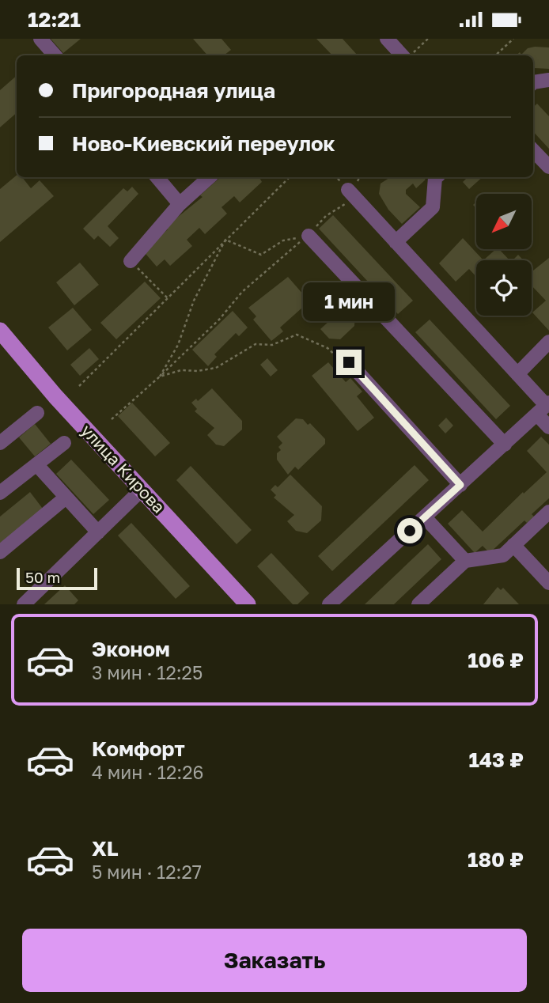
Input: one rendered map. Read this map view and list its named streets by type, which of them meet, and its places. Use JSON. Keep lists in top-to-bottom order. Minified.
{"streets":{"main road":["улица Кирова"]},"scale_bar":"50 m","north":"bottom left","page":{"status":"12:21","banner":["Пригородная улица","Ново-Киевский переулок"],"bubble":"1 мин","scale":"50 m","list":[{"name":"Эконом","note":"3 мин · 12:25","value":"106 ₽"},{"name":"Комфорт","note":"4 мин · 12:26","value":"143 ₽"},{"name":"XL","note":"5 мин · 12:27","value":"180 ₽"}],"buttons":"Заказать"}}
